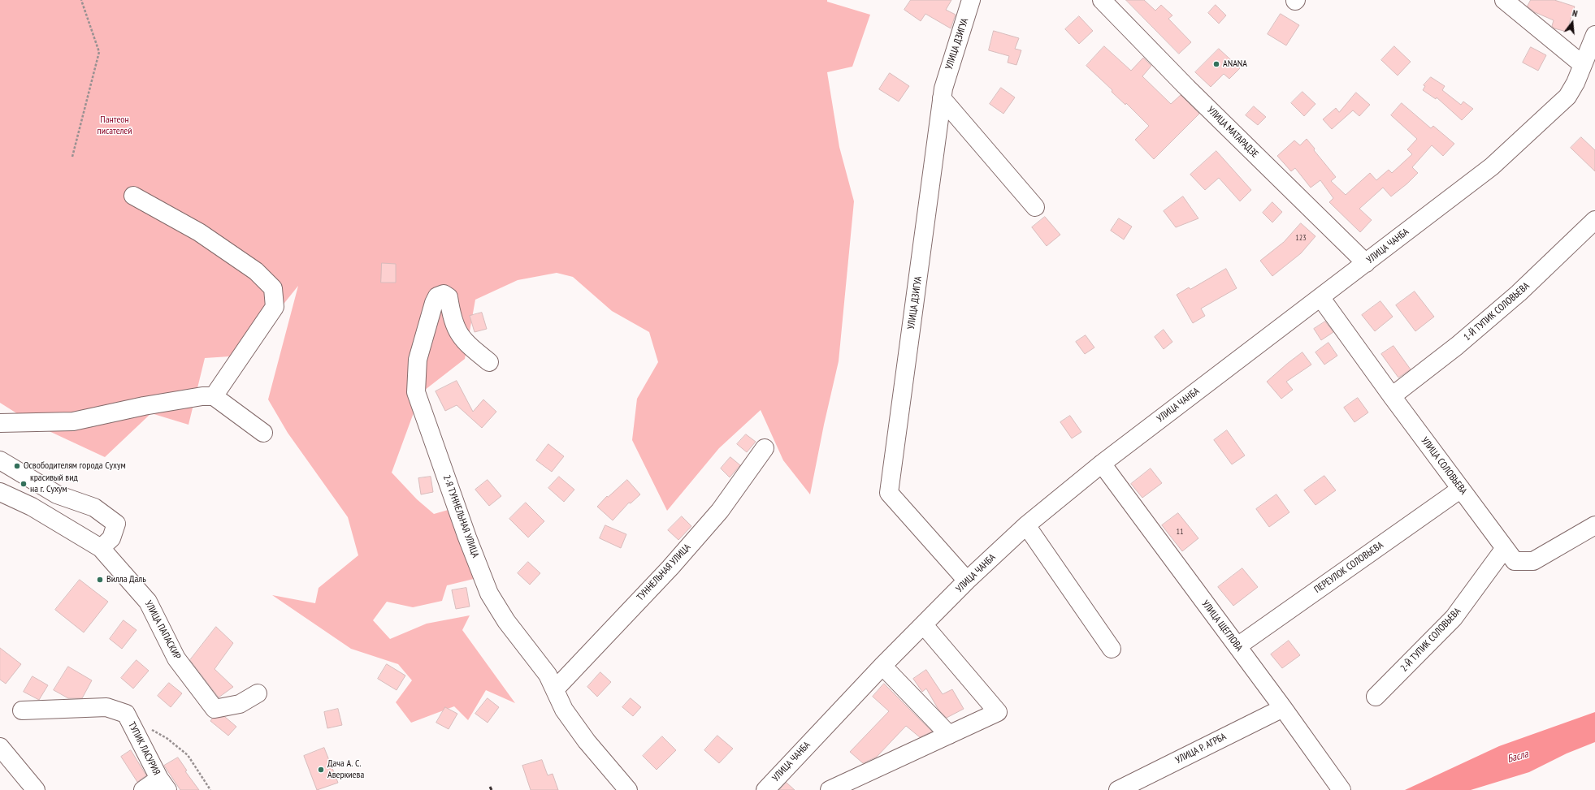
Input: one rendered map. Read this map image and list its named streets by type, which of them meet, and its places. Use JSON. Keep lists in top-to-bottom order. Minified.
{"streets":{"street":["УЛИЦА ДЗИГУА","УЛИЦА МАТАРАДЗЕ","УЛИЦА ЧАНБА","1-Й ТУПИК СОЛОВЬЕВА","УЛИЦА СОЛОВЬЕВА","2-Я ТУННЕЛЬНАЯ УЛИЦА","ПЕРЕУЛОК СОЛОВЬЕВА","ТУННЕЛЬНАЯ УЛИЦА","УЛИЦА ЩЕГЛОВА","УЛИЦА ПАПАСКИР","2-Й ТУПИК СОЛОВЬЕВА","ТУПИК ЛАСУРИЯ","УЛИЦА Р. АГРБА"]},"crossings":[["УЛИЦА ДЗИГУА","УЛИЦА ЧАНБА"],["УЛИЦА МАТАРАДЗЕ","УЛИЦА ЧАНБА"],["УЛИЦА ЧАНБА","УЛИЦА СОЛОВЬЕВА"],["УЛИЦА ЧАНБА","УЛИЦА ЩЕГЛОВА"],["1-Й ТУПИК СОЛОВЬЕВА","УЛИЦА СОЛОВЬЕВА"],["УЛИЦА СОЛОВЬЕВА","ПЕРЕУЛОК СОЛОВЬЕВА"],["УЛИЦА СОЛОВЬЕВА","2-Й ТУПИК СОЛОВЬЕВА"],["2-Я ТУННЕЛЬНАЯ УЛИЦА","ТУННЕЛЬНАЯ УЛИЦА"],["ПЕРЕУЛОК СОЛОВЬЕВА","УЛИЦА ЩЕГЛОВА"],["УЛИЦА ЩЕГЛОВА","УЛИЦА Р. АГРБА"]],"water":["Басла"],"parks":["Пантеон писателей"],"places":["ANANA","Освободителям города Сухум","красивый вид на г. Сухум","Вилла Даль","Дача А. С. Аверкиева"],"house_numbers":["123","11"],"north":"top"}
